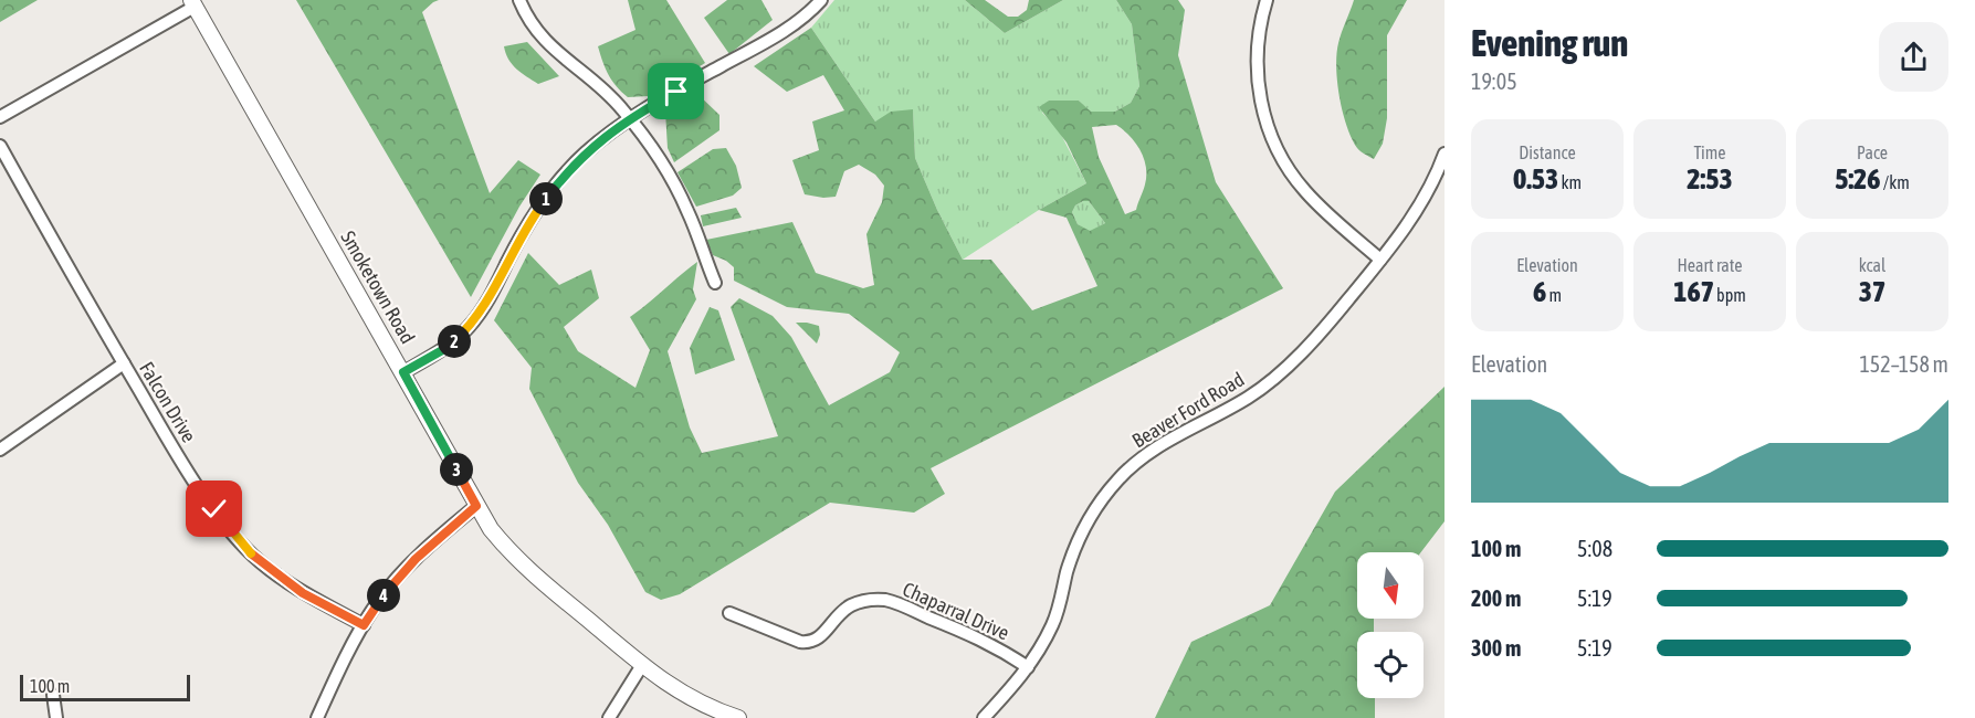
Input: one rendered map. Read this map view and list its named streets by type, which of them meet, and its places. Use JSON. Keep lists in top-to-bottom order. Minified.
{"streets":{"main road":["Smoketown Road"],"street":["Falcon Drive","Beaver Ford Road","Chaparral Drive"]},"crossings":[["Beaver Ford Road","Chaparral Drive"]],"scale_bar":"100 m","north":"bottom","page":{"heading":["Evening run","19:05"],"stats":[["Distance","0.53 km"],["Time","2:53"],["Pace","5:26 /km"],["Elevation","6 m"],["Heart rate","167 bpm"],["kcal","37"]],"pins":["1","2","3","4"],"chart":["Elevation","152–158 m"],"list":[{"name":"100 m","note":"5:08"},{"name":"200 m","note":"5:19"},{"name":"300 m","note":"5:19"}],"scale":"100 m"}}
